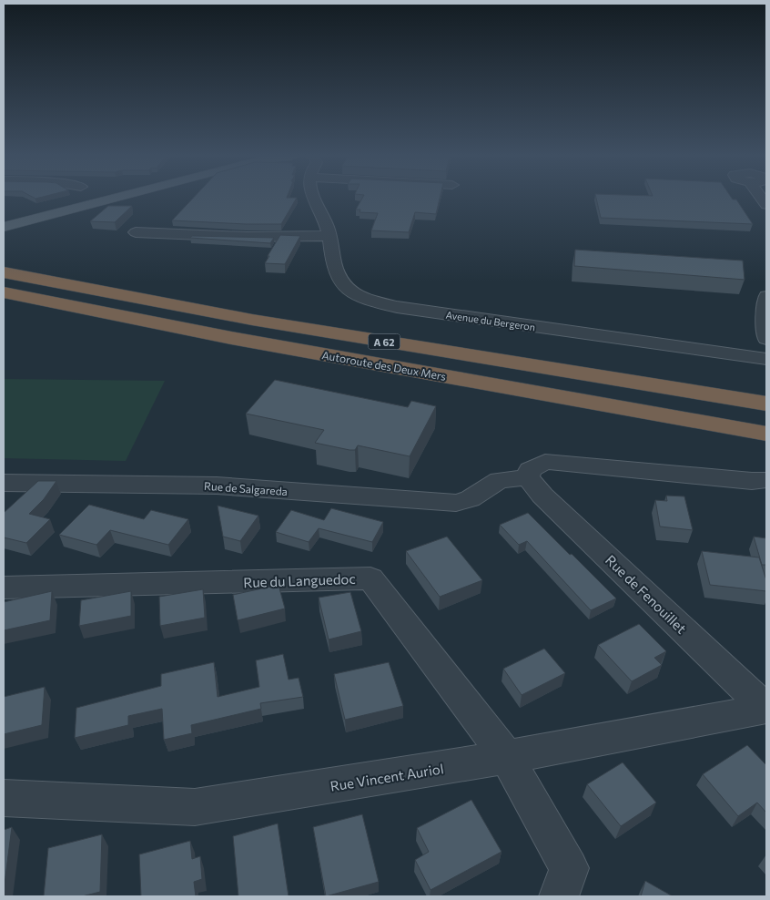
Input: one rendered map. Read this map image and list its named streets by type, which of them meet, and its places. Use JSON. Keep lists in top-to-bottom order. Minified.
{"streets":{"highway":["A 62","Autoroute des Deux Mers"],"street":["Avenue du Bergeron","Rue de Salgareda","Rue du Languedoc","Rue de Fenouillet","Rue Vincent Auriol"]},"crossings":[["Rue de Salgareda","Rue de Fenouillet"],["Rue du Languedoc","Rue Vincent Auriol"],["Rue de Fenouillet","Rue Vincent Auriol"]]}
